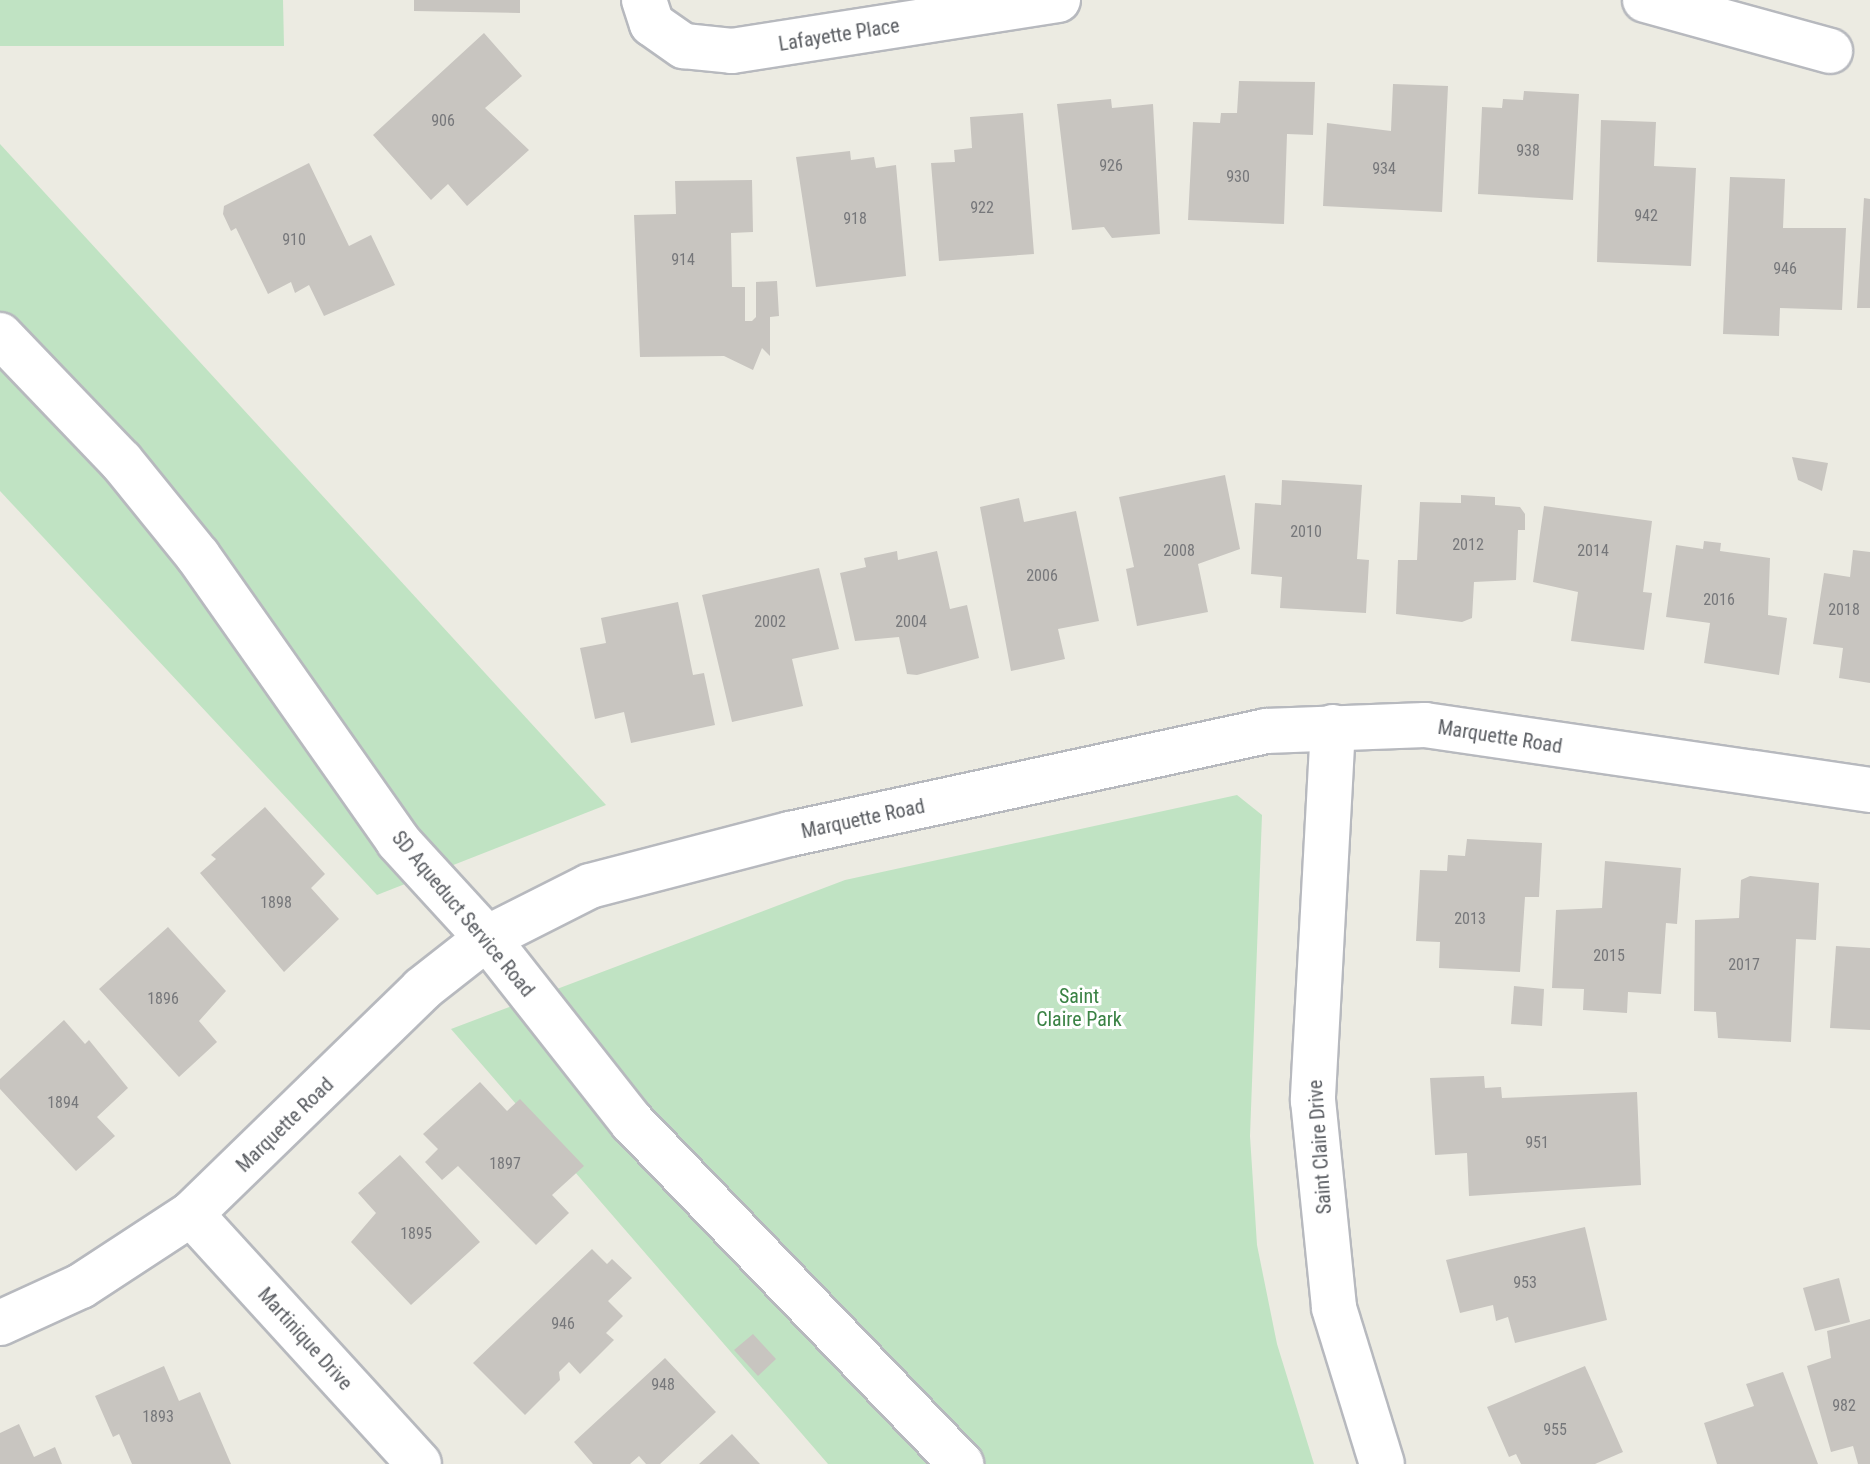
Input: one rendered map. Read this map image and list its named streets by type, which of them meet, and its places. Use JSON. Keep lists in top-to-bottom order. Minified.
{"streets":{"street":["Lafayette Place","Marquette Road","SD Aqueduct Service Road","Saint Claire Drive","Martinique Drive"]},"crossings":[["Marquette Road","SD Aqueduct Service Road"],["Marquette Road","Saint Claire Drive"],["Marquette Road","Martinique Drive"]],"parks":["Saint Claire Park"],"house_numbers":["906","938","926","934","930","922","942","918","910","914","946","2010","2012","2008","2014","2006","2016","2018","2002","2004","1898","2013","2015","2017","1896","1894","951","1897","1895","953","946","948","982","1893","955"]}
